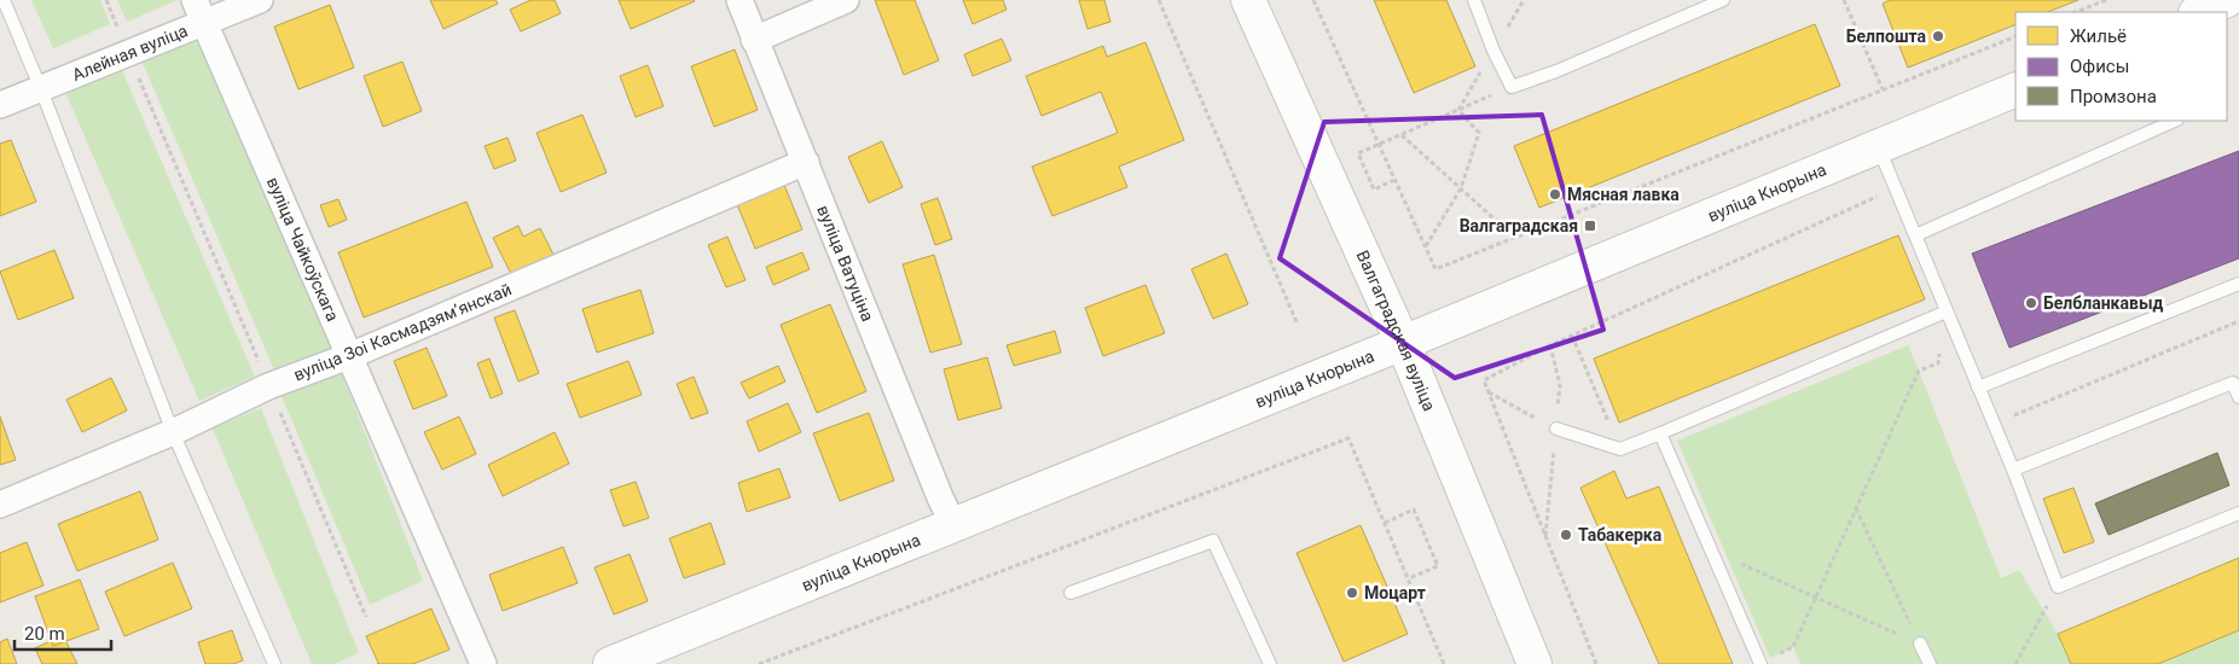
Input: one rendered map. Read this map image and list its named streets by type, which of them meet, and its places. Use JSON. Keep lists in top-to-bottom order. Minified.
{"streets":{"main road":["вуліца Кнорына","Валгаградская вуліца"],"street":["Алейная вуліца","вуліца Чайкоўскага","вуліца Ватуціна","вуліца Зоі Касмадзямʼянскай"]},"crossings":[["Алейная вуліца","вуліца Чайкоўскага"],["вуліца Кнорына","вуліца Ватуціна"],["вуліца Кнорына","Валгаградская вуліца"],["вуліца Чайкоўскага","вуліца Зоі Касмадзямʼянскай"],["вуліца Ватуціна","вуліца Зоі Касмадзямʼянскай"]],"places":{"other":["Белпошта","Мясная лавка","Белбланкавыд","Табакерка","Моцарт"],"transit":["Валгаградская"]},"legend":["Жильё","Офисы","Промзона"],"scale_bar":"20 m"}
